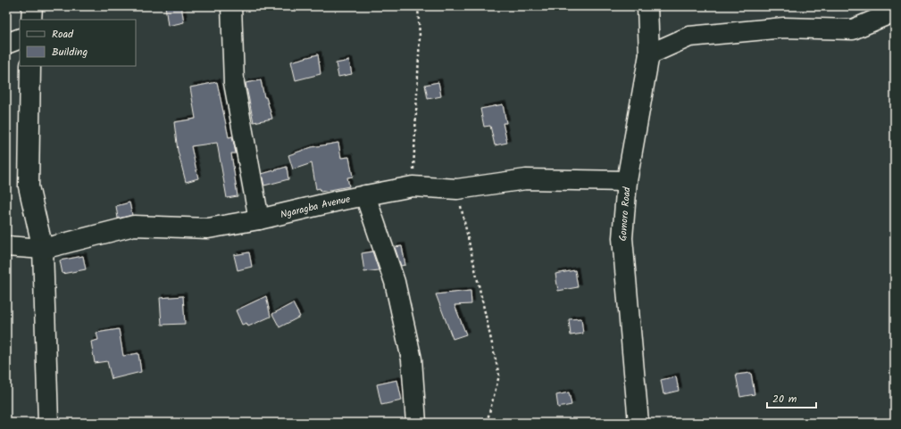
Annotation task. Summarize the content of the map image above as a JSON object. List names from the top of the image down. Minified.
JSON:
{"streets":{"street":["Ngaragba Avenue","Gomoro Road"]},"crossings":[["Ngaragba Avenue","Gomoro Road"]],"legend":["Road","Building"],"scale_bar":"20 m"}
